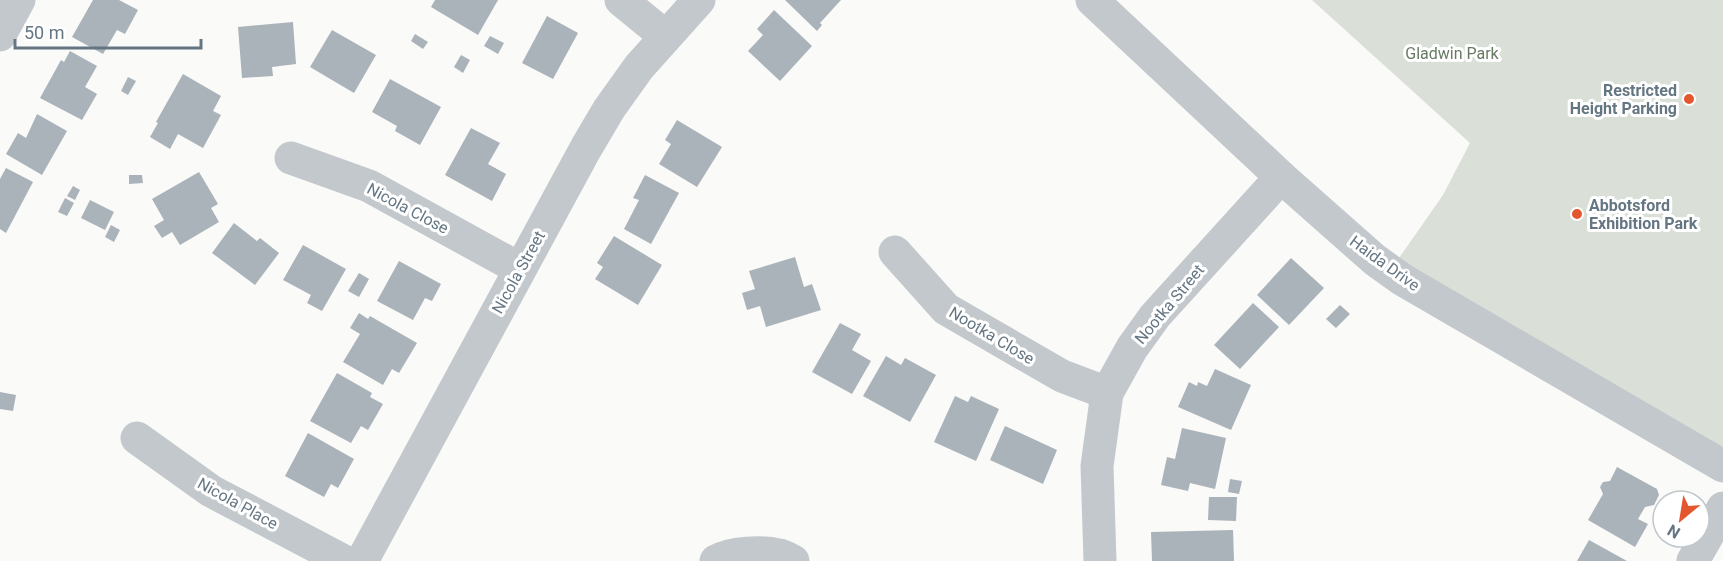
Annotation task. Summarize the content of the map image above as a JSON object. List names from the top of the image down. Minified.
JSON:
{"streets":{"street":["Nicola Close","Haida Drive","Nicola Street","Nootka Street","Nootka Close","Nicola Place"]},"crossings":[["Nicola Close","Nicola Street"],["Haida Drive","Nootka Street"],["Nootka Street","Nootka Close"]],"parks":["Gladwin Park"],"places":["Restricted Height Parking","Abbotsford Exhibition Park"],"scale_bar":"50 m","north":"bottom left"}
